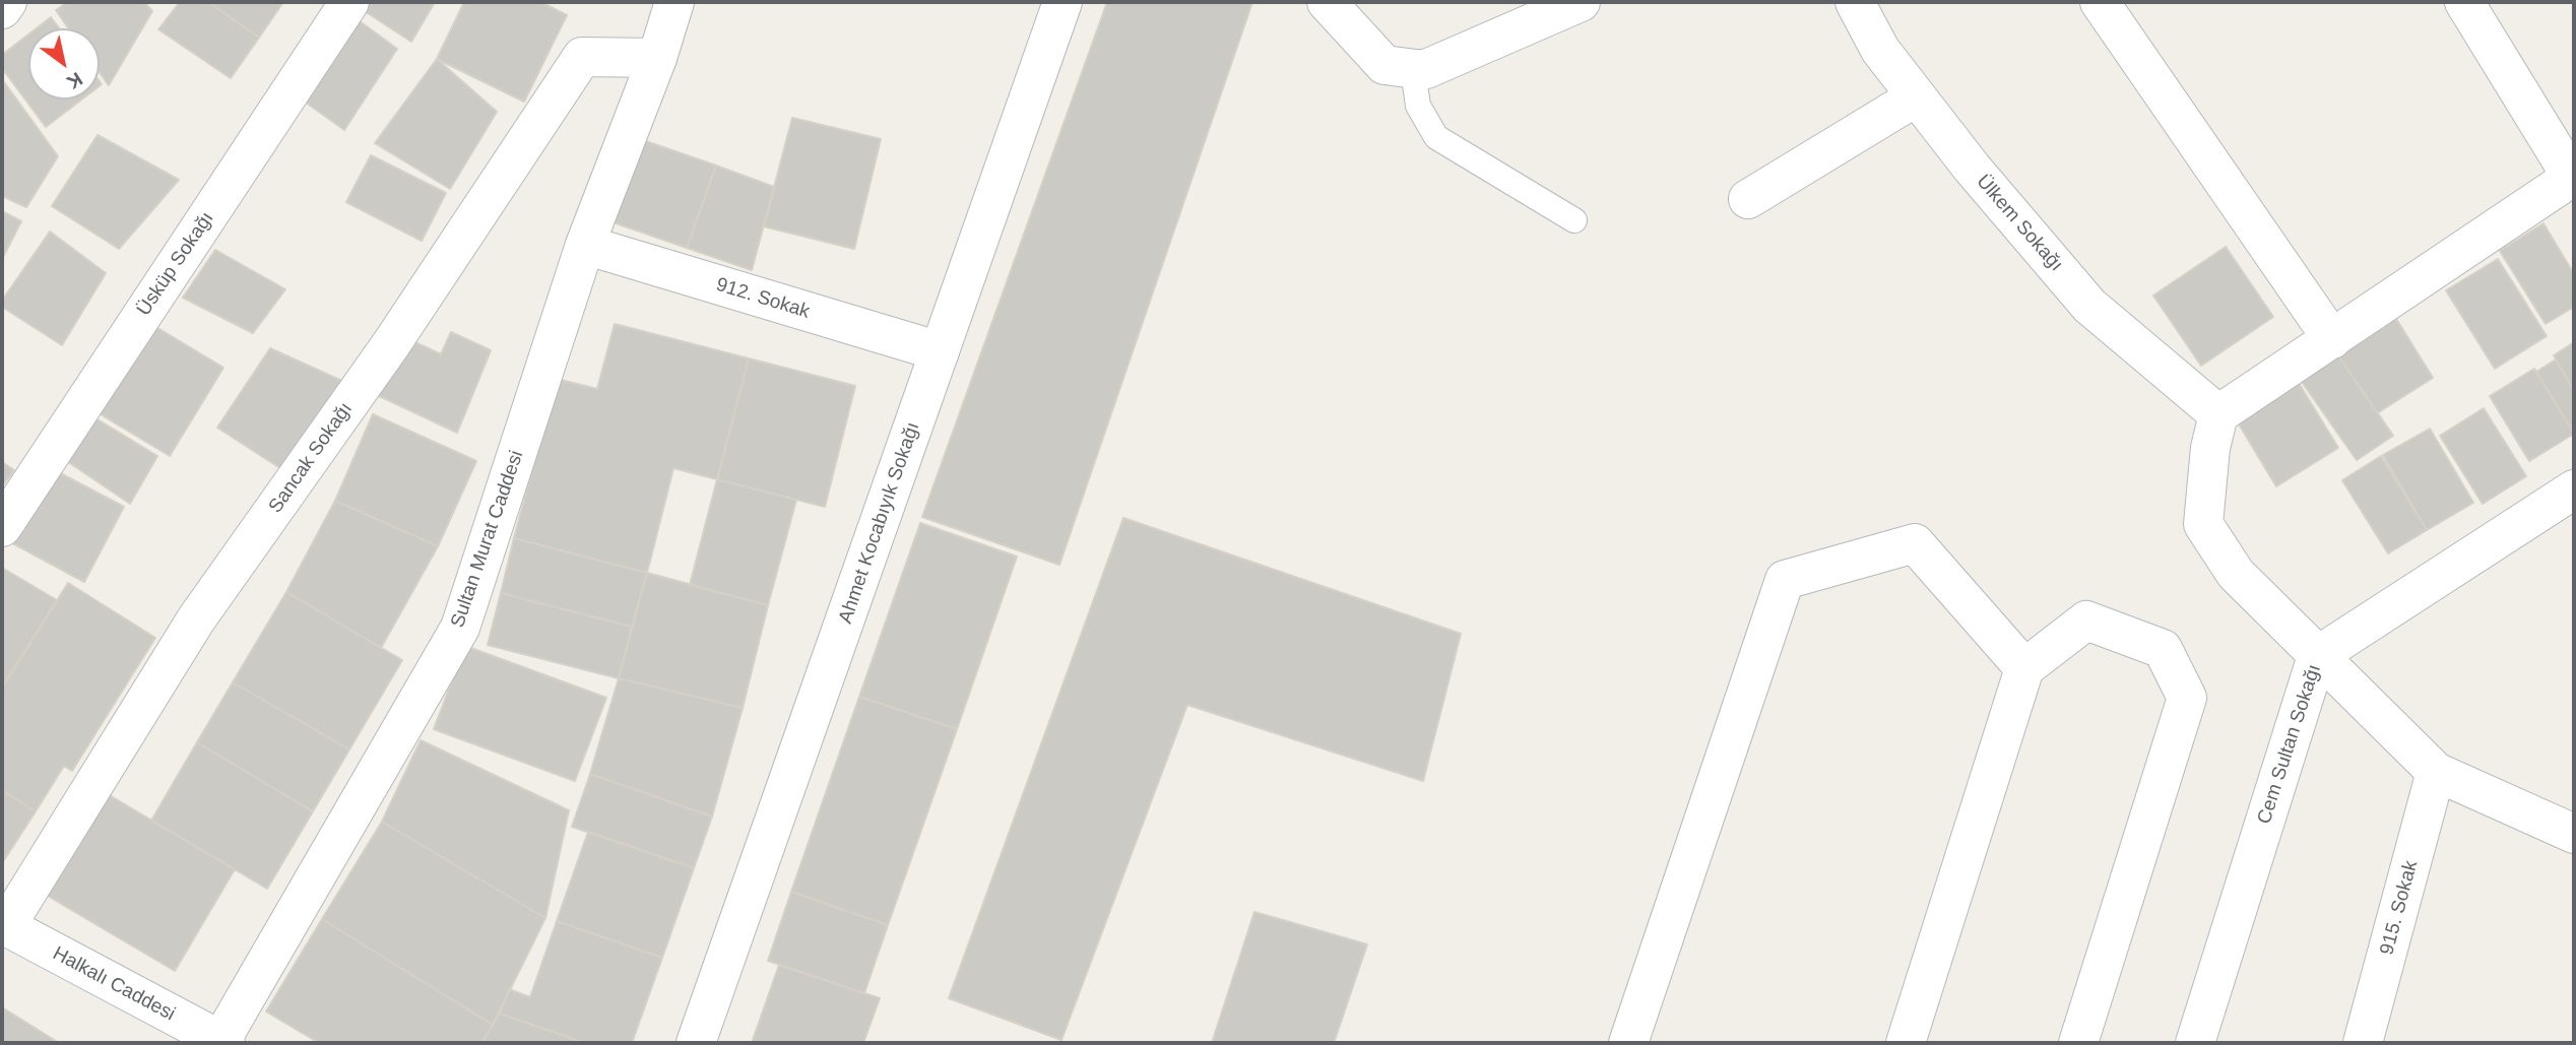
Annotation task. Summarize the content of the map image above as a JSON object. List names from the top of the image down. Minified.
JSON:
{"streets":{"street":["Ülkem Sokağı","Üsküp Sokağı","912. Sokak","Sancak Sokağı","Ahmet Kocabıyık Sokağı","Sultan Murat Caddesi","Cem Sultan Sokağı","915. Sokak","Halkalı Caddesi"]},"crossings":[["912. Sokak","Ahmet Kocabıyık Sokağı"],["912. Sokak","Sultan Murat Caddesi"],["Sancak Sokağı","Sultan Murat Caddesi"],["Sancak Sokağı","Halkalı Caddesi"],["Sultan Murat Caddesi","Halkalı Caddesi"]],"north":"bottom right"}
